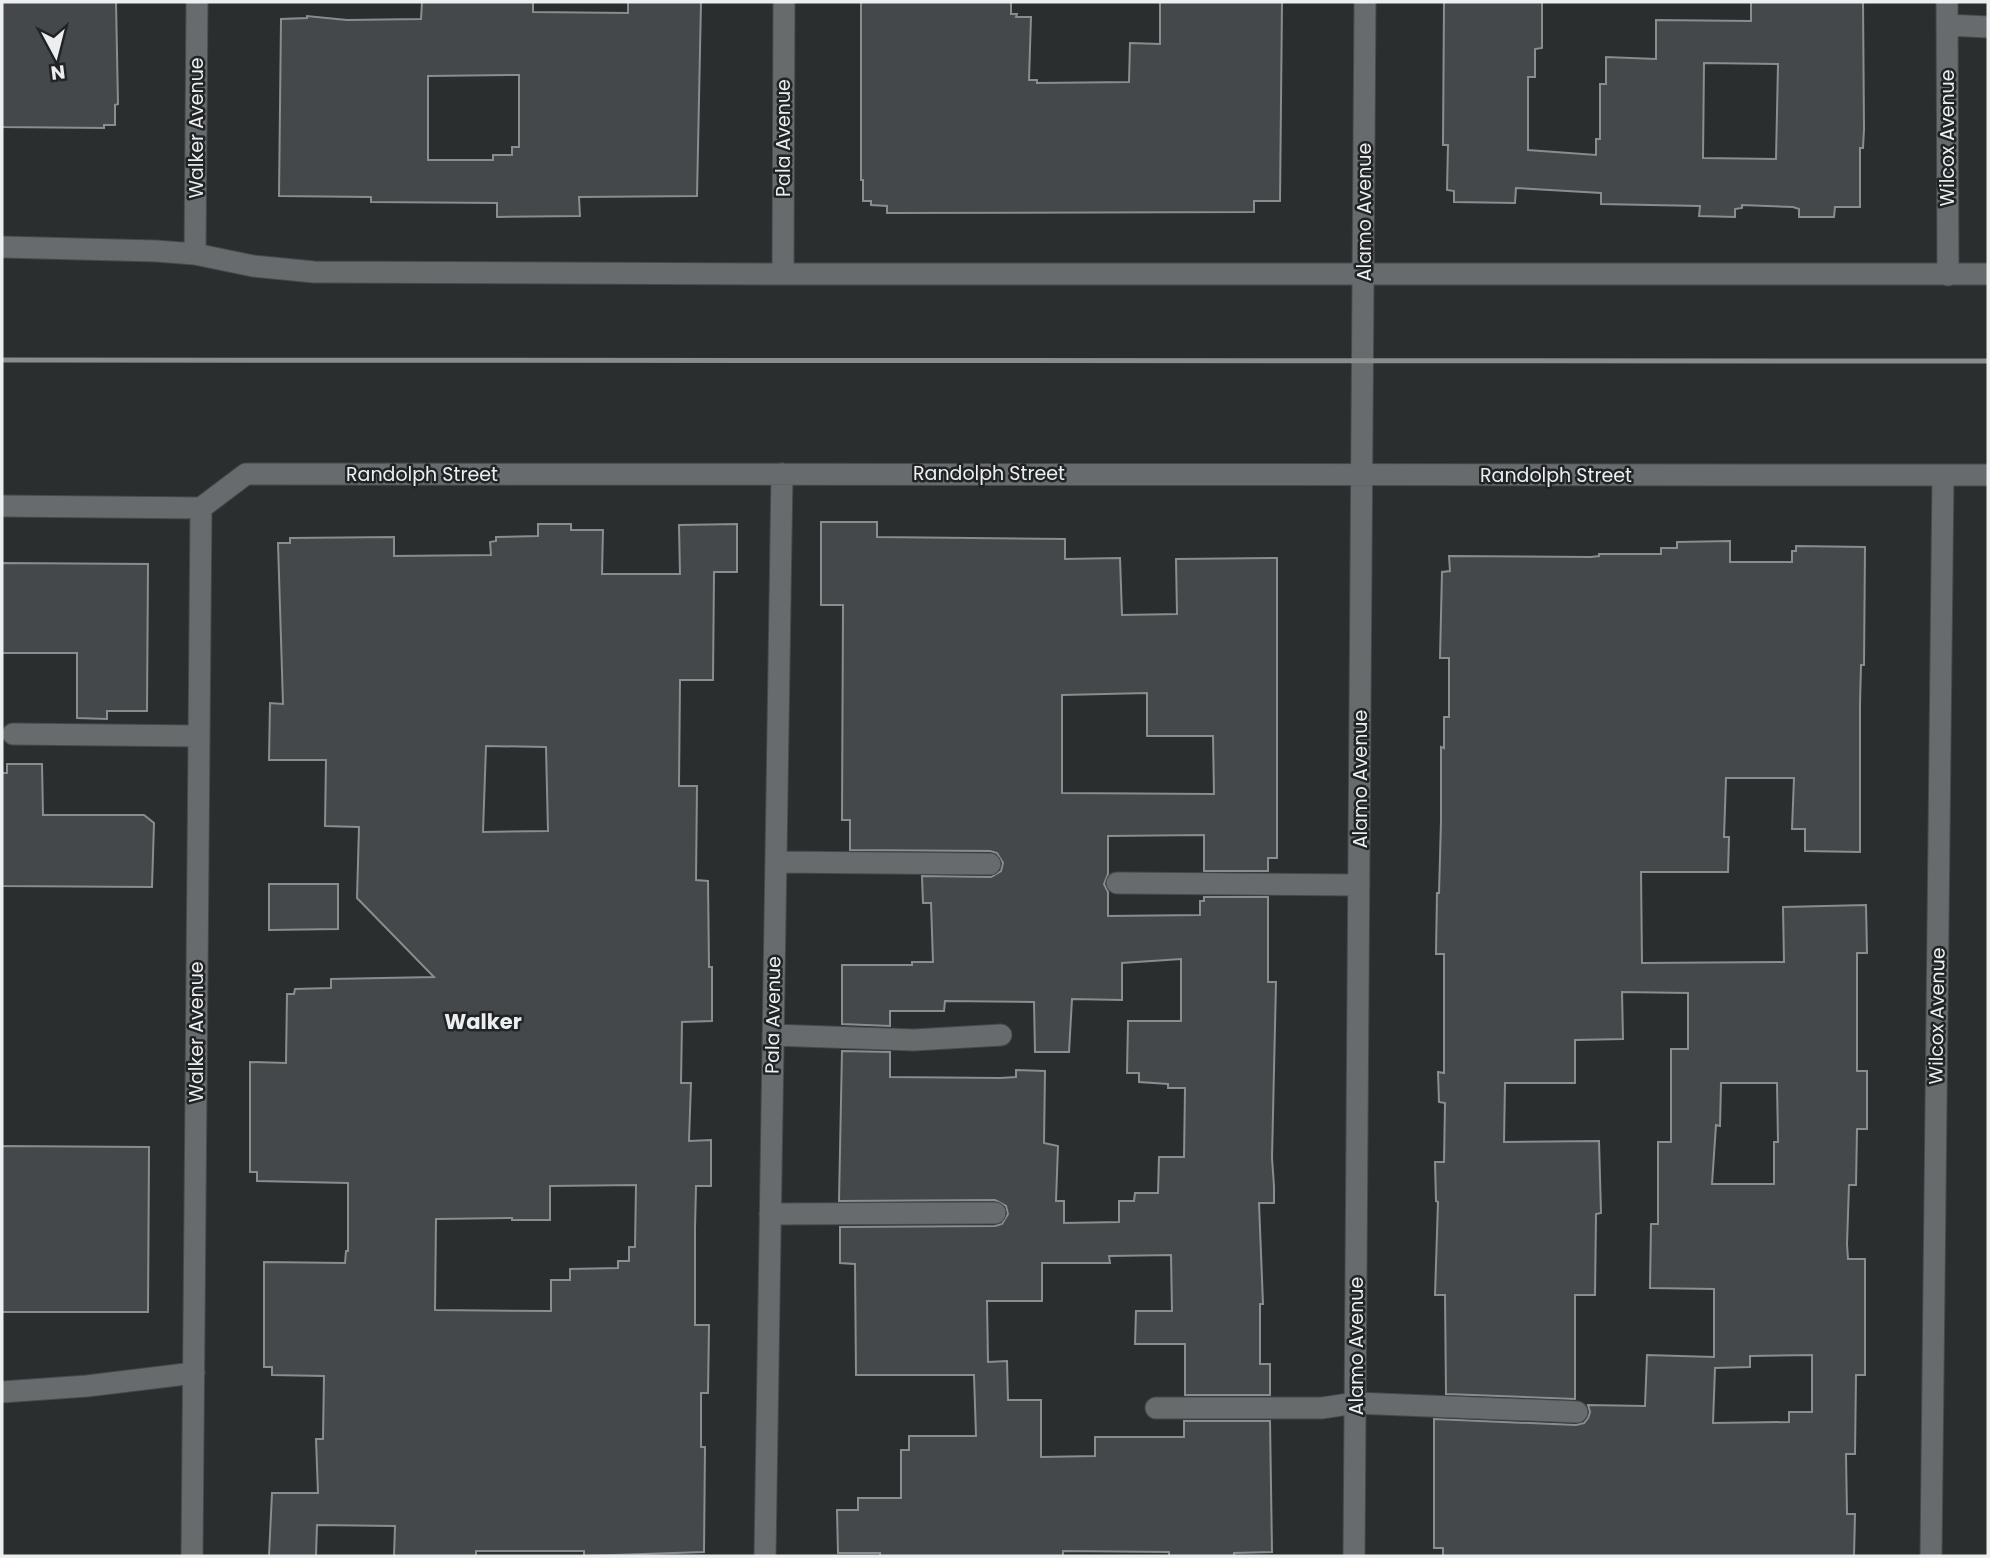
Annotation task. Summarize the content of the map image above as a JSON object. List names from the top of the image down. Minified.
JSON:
{"streets":{"street":["Walker Avenue","Pala Avenue","Wilcox Avenue","Alamo Avenue","Randolph Street"]},"crossings":[["Walker Avenue","Randolph Street"],["Pala Avenue","Randolph Street"],["Wilcox Avenue","Randolph Street"],["Alamo Avenue","Randolph Street"]],"districts":["Walker"],"north":"bottom"}
